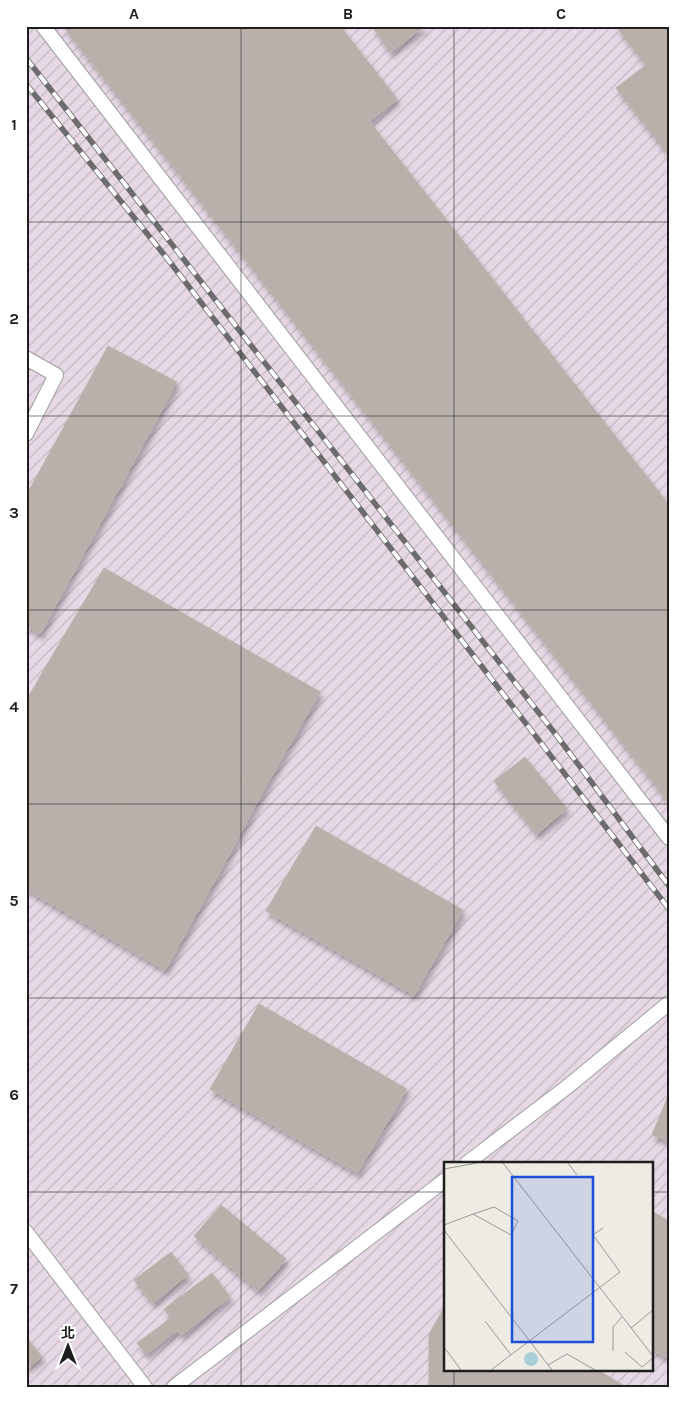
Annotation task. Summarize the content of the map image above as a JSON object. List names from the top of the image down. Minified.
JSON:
{"north":"top","grid":{"columns":["A","B","C"],"rows":["1","2","3","4","5","6","7"]}}
